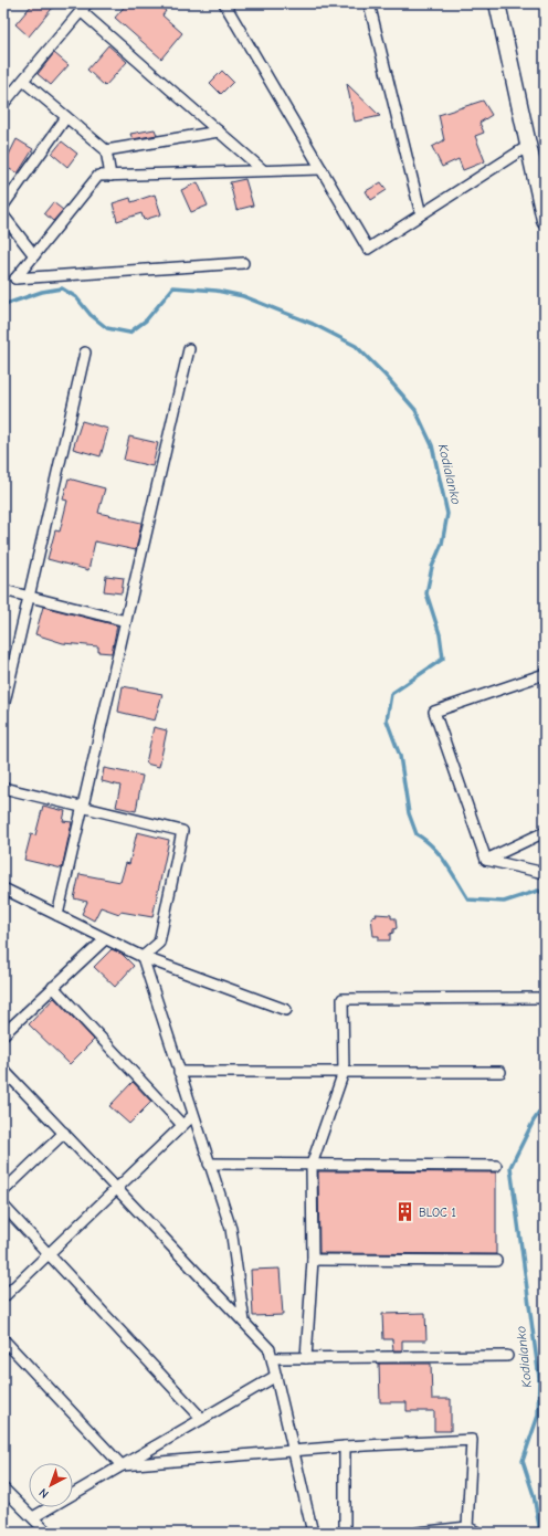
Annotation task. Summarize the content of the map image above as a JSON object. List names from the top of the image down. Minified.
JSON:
{"water":["Kodialanko"],"places":{"building":["BLOC 1"]},"north":"bottom left"}
